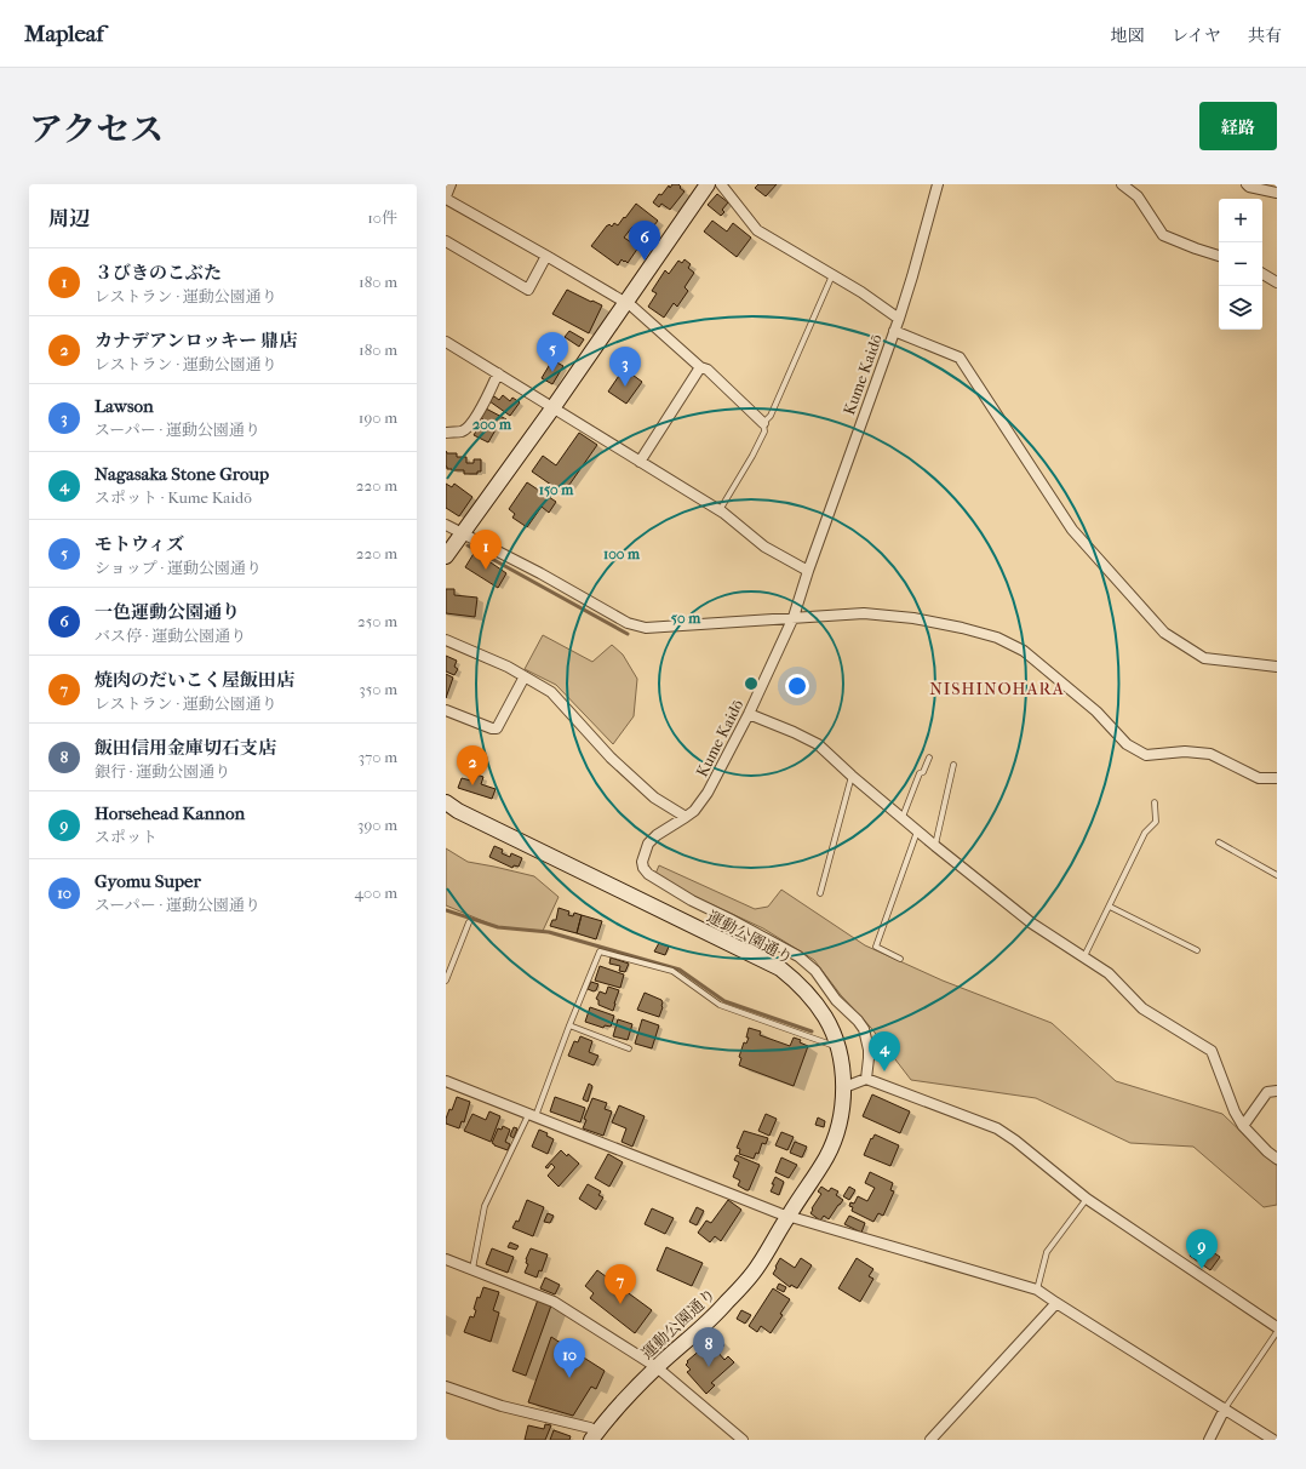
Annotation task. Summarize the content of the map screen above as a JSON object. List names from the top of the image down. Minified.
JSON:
{"streets":{"street":["Kume Kaidō","運動公園通り"]},"districts":["NISHINOHARA"],"page":{"header":"Mapleaf","nav":["地図","レイヤ","共有"],"title":"アクセス","buttons":"経路","heading":["周辺","10件"],"map_buttons":["+","−"],"pins":["6","5","3","1","2","4","9","7","8","10"],"list":[{"mark":"1","name":"３びきのこぶた","note":"レストラン · 運動公園通り","value":"180 m"},{"mark":"2","name":"カナデアンロッキー 鼎店","note":"レストラン · 運動公園通り","value":"180 m"},{"mark":"3","name":"Lawson","note":"スーパー · 運動公園通り","value":"190 m"},{"mark":"4","name":"Nagasaka Stone Group","note":"スポット · Kume Kaidō","value":"220 m"},{"mark":"5","name":"モトウィズ","note":"ショップ · 運動公園通り","value":"220 m"},{"mark":"6","name":"一色運動公園通り","note":"バス停 · 運動公園通り","value":"250 m"},{"mark":"7","name":"焼肉のだいこく屋飯田店","note":"レストラン · 運動公園通り","value":"350 m"},{"mark":"8","name":"飯田信用金庫切石支店","note":"銀行 · 運動公園通り","value":"370 m"},{"mark":"9","name":"Horsehead Kannon","note":"スポット","value":"390 m"},{"mark":"10","name":"Gyomu Super","note":"スーパー · 運動公園通り","value":"400 m"}]},"rings":["200 m","150 m","100 m","50 m"]}
